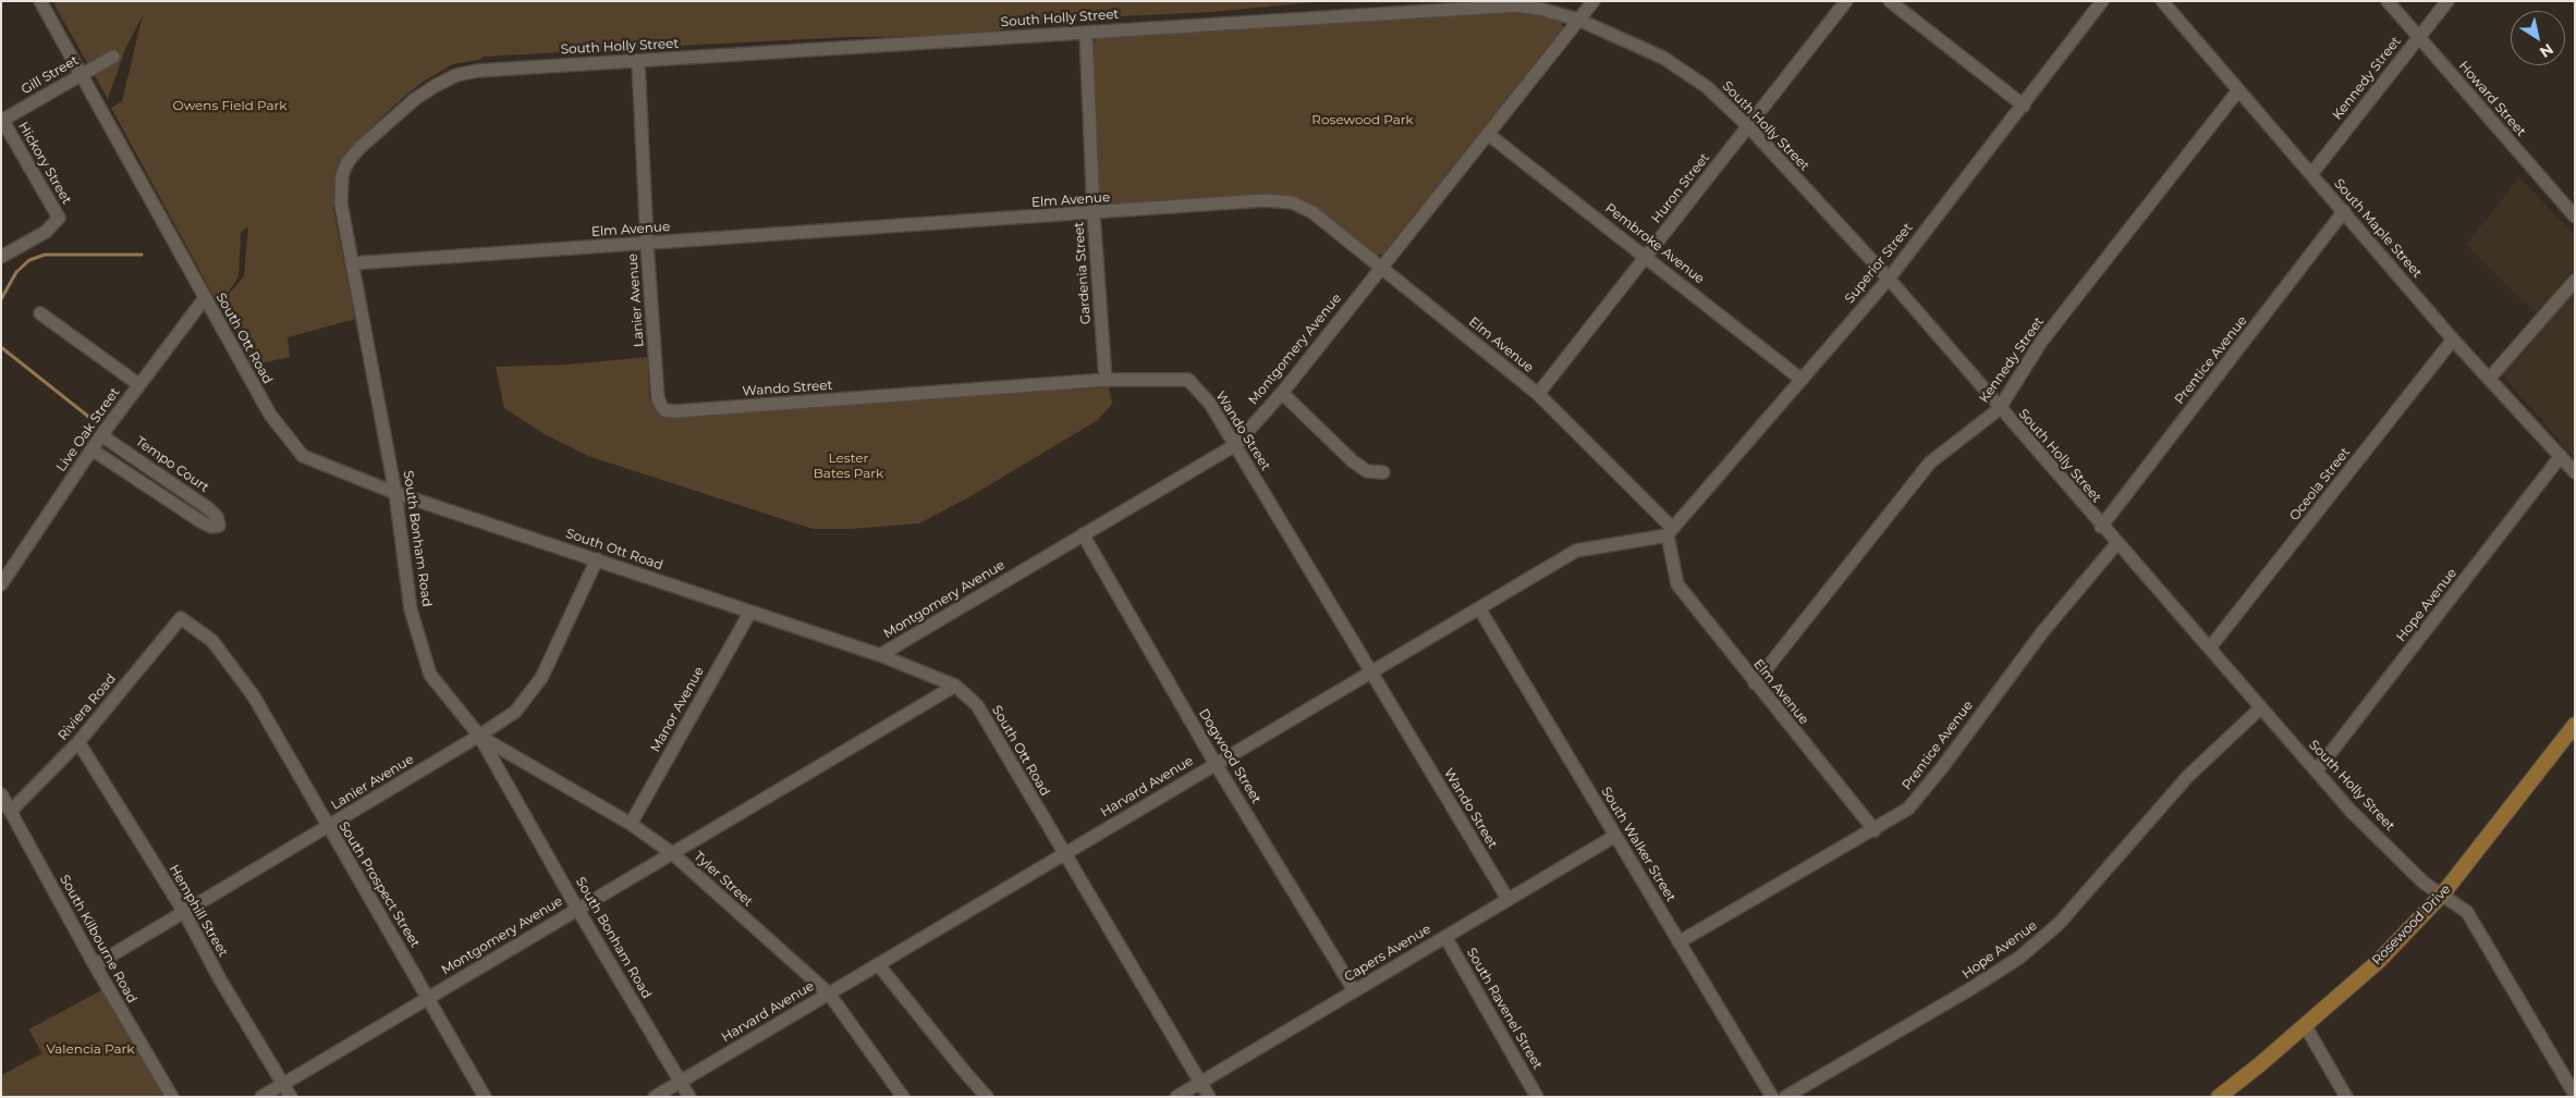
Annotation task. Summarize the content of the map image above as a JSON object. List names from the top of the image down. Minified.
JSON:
{"streets":{"main road":["Rosewood Drive"],"street":["South Holly Street","Gill Street","Kennedy Street","Howard Street","Hickory Street","Huron Street","Elm Avenue","South Maple Street","Pembroke Avenue","Superior Street","Gardenia Street","Lanier Avenue","South Ott Road","Montgomery Avenue","Prentice Avenue","Wando Street","Live Oak Street","Tempo Court","Oceola Street","South Bonham Road","Hope Avenue","Riviera Road","Manor Avenue","Dogwood Street","Harvard Avenue","South Walker Street","Tyler Street","South Prospect Street","Hemphill Street","South Kilbourne Road","Capers Avenue","South Ravenel Street"]},"crossings":[["South Holly Street","Kennedy Street"],["South Holly Street","Huron Street"],["South Holly Street","Superior Street"],["South Holly Street","Gardenia Street"],["South Holly Street","Lanier Avenue"],["South Holly Street","Montgomery Avenue"],["South Holly Street","Prentice Avenue"],["South Holly Street","Oceola Street"],["South Holly Street","South Bonham Road"],["South Holly Street","Hope Avenue"],["South Holly Street","Rosewood Drive"],["Gill Street","Hickory Street"],["Gill Street","South Ott Road"],["Kennedy Street","Howard Street"],["Kennedy Street","Elm Avenue"],["Kennedy Street","South Maple Street"],["Huron Street","Elm Avenue"],["Huron Street","Pembroke Avenue"],["Elm Avenue","Superior Street"],["Elm Avenue","Gardenia Street"],["Elm Avenue","Lanier Avenue"],["Elm Avenue","Montgomery Avenue"],["Elm Avenue","Prentice Avenue"],["Elm Avenue","South Bonham Road"],["Elm Avenue","Harvard Avenue"],["South Maple Street","Prentice Avenue"],["South Maple Street","Oceola Street"],["South Maple Street","Hope Avenue"],["Pembroke Avenue","Superior Street"],["Pembroke Avenue","Montgomery Avenue"],["Superior Street","Harvard Avenue"],["Gardenia Street","Wando Street"],["Lanier Avenue","South Ott Road"],["Lanier Avenue","Wando Street"],["Lanier Avenue","South Bonham Road"],["Lanier Avenue","Tyler Street"],["Lanier Avenue","South Prospect Street"],["Lanier Avenue","Hemphill Street"],["Lanier Avenue","South Kilbourne Road"],["South Ott Road","Montgomery Avenue"],["South Ott Road","Live Oak Street"],["South Ott Road","South Bonham Road"],["South Ott Road","Manor Avenue"],["South Ott Road","Harvard Avenue"],["South Ott Road","Capers Avenue"],["Montgomery Avenue","Wando Street"],["Montgomery Avenue","South Bonham Road"],["Montgomery Avenue","Dogwood Street"],["Montgomery Avenue","Tyler Street"],["Montgomery Avenue","South Prospect Street"],["Montgomery Avenue","Hemphill Street"],["Prentice Avenue","South Walker Street"],["Wando Street","Harvard Avenue"],["Wando Street","Capers Avenue"],["Live Oak Street","Tempo Court"],["South Bonham Road","Harvard Avenue"],["South Bonham Road","Tyler Street"],["Riviera Road","South Prospect Street"],["Riviera Road","Hemphill Street"],["Riviera Road","South Kilbourne Road"],["Manor Avenue","Tyler Street"],["Dogwood Street","Harvard Avenue"],["Dogwood Street","Capers Avenue"],["Harvard Avenue","South Walker Street"],["Harvard Avenue","Tyler Street"],["South Walker Street","Capers Avenue"],["Capers Avenue","South Ravenel Street"]],"parks":["Owens Field Park","Rosewood Park","Lester Bates Park","Valencia Park"],"north":"bottom right"}
